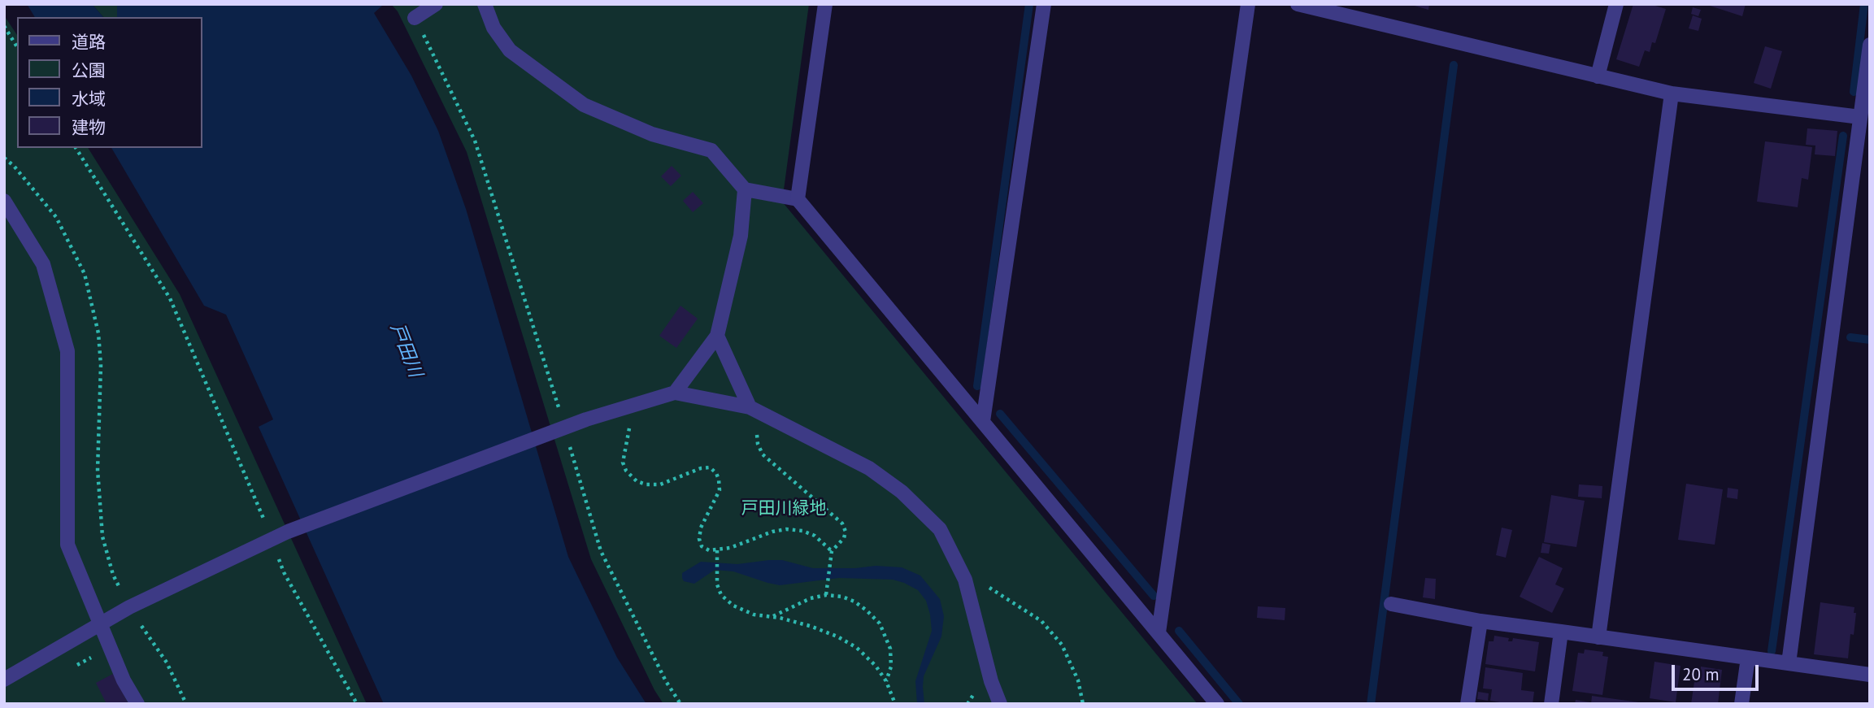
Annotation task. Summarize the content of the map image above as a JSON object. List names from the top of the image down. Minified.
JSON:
{"water":["戸田川"],"parks":["戸田川緑地"],"legend":["道路","公園","水域","建物"],"scale_bar":"20 m"}
